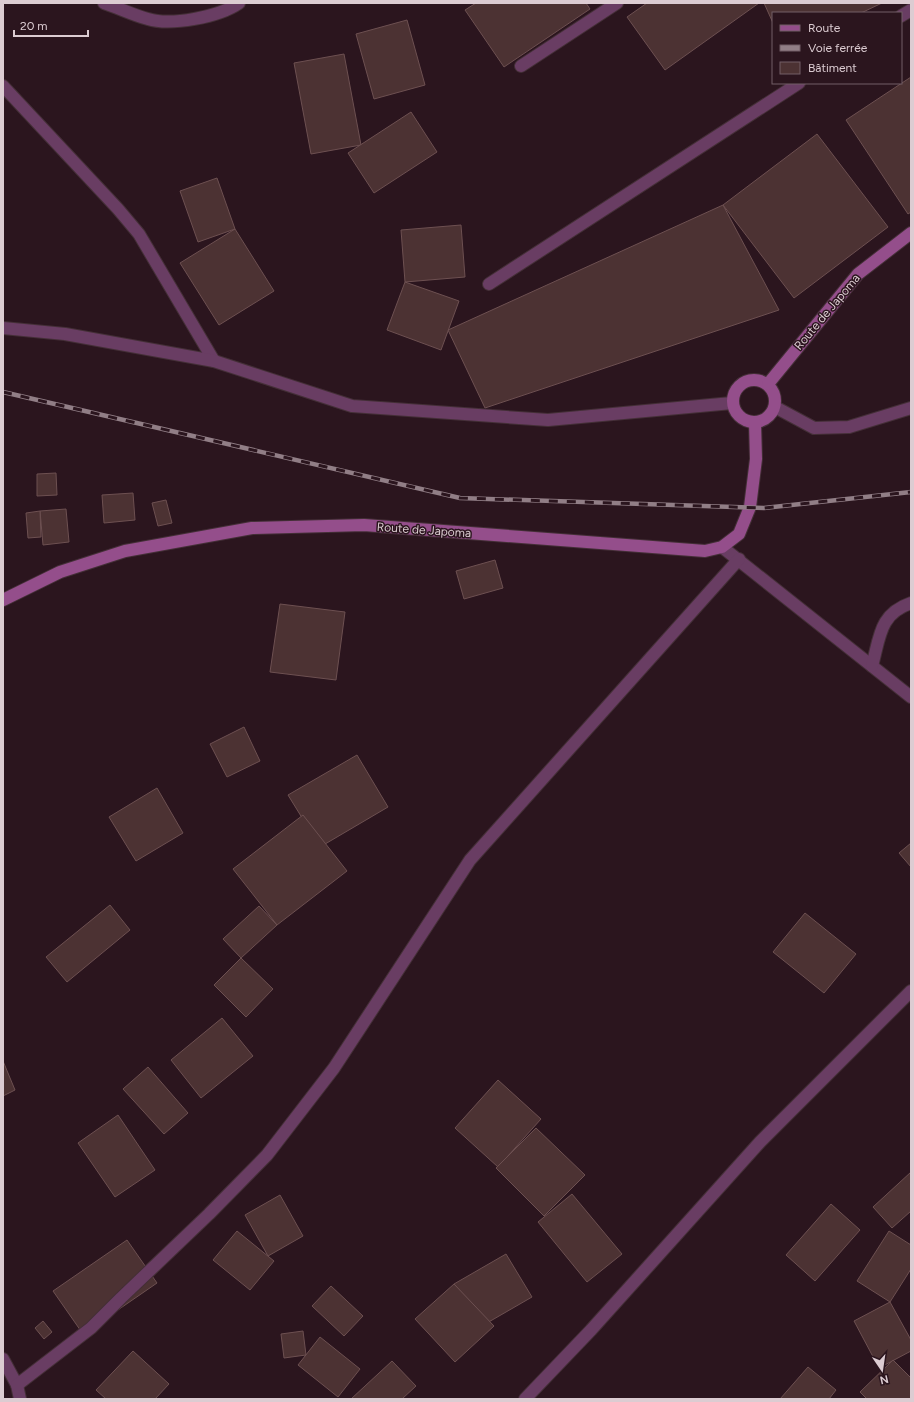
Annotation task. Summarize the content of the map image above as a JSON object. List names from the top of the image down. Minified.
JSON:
{"streets":{"street":["Route de Japoma"]},"legend":["Route","Voie ferrée","Bâtiment"],"scale_bar":"20 m","north":"bottom"}
